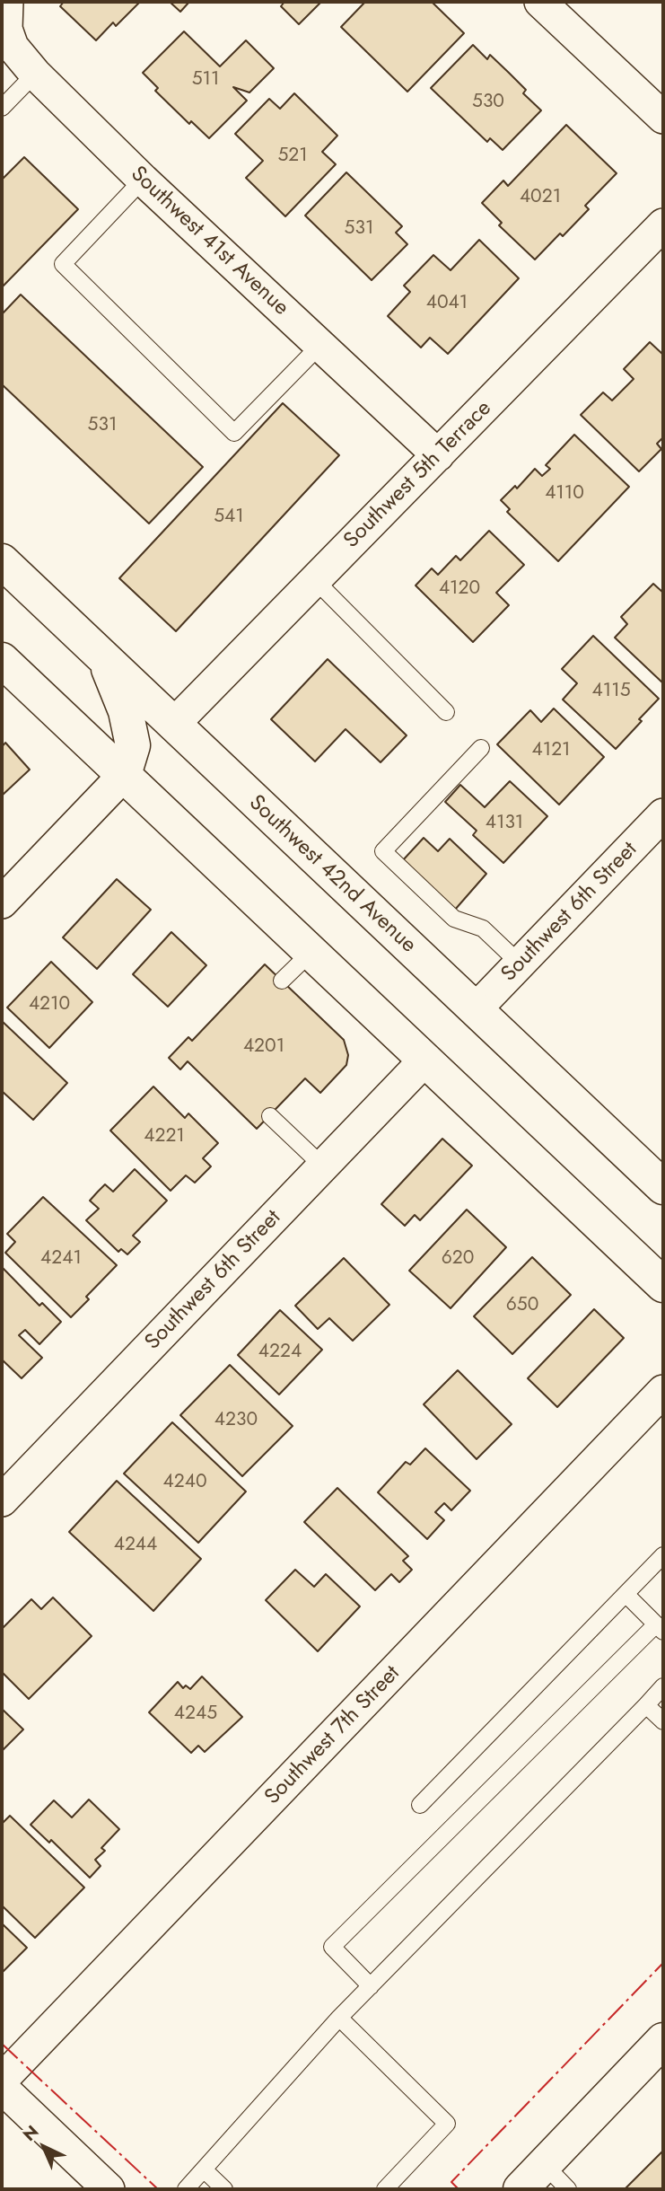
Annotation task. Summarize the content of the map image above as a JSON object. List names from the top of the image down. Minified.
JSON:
{"streets":{"main road":["Southwest 42nd Avenue"],"street":["Southwest 41st Avenue","Southwest 5th Terrace","Southwest 6th Street","Southwest 7th Street"]},"crossings":[["Southwest 41st Avenue","Southwest 5th Terrace"],["Southwest 5th Terrace","Southwest 42nd Avenue"],["Southwest 42nd Avenue","Southwest 6th Street"]],"house_numbers":["511","530","521","4021","531","4041","531","4110","541","4120","4115","4121","4131","4210","4201","4221","4241","620","650","4224","4230","4240","4244","4245"],"north":"top left"}
